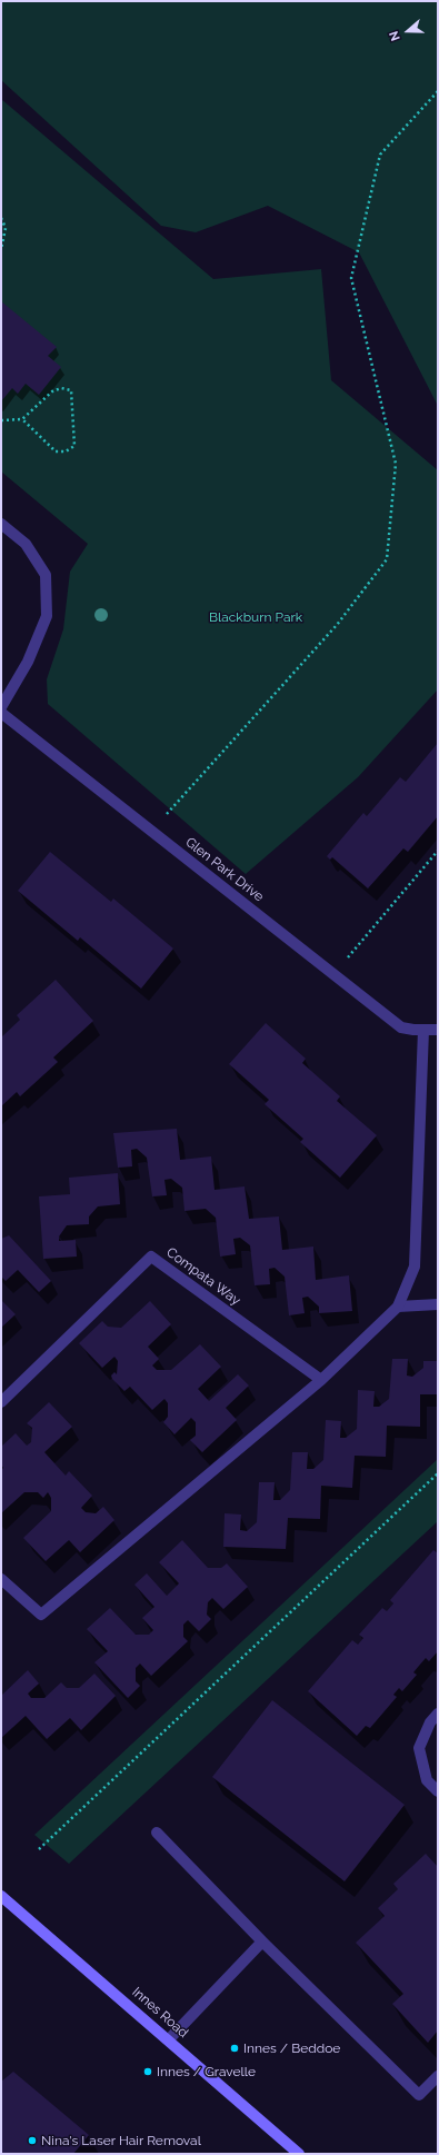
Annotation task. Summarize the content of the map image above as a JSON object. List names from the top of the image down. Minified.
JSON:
{"streets":{"street":["Glen Park Drive","Compata Way","Innes Road"]},"parks":["Blackburn Park"],"places":["Innes / Beddoe","Innes / Gravelle","Nina's Laser Hair Removal"],"north":"left"}
